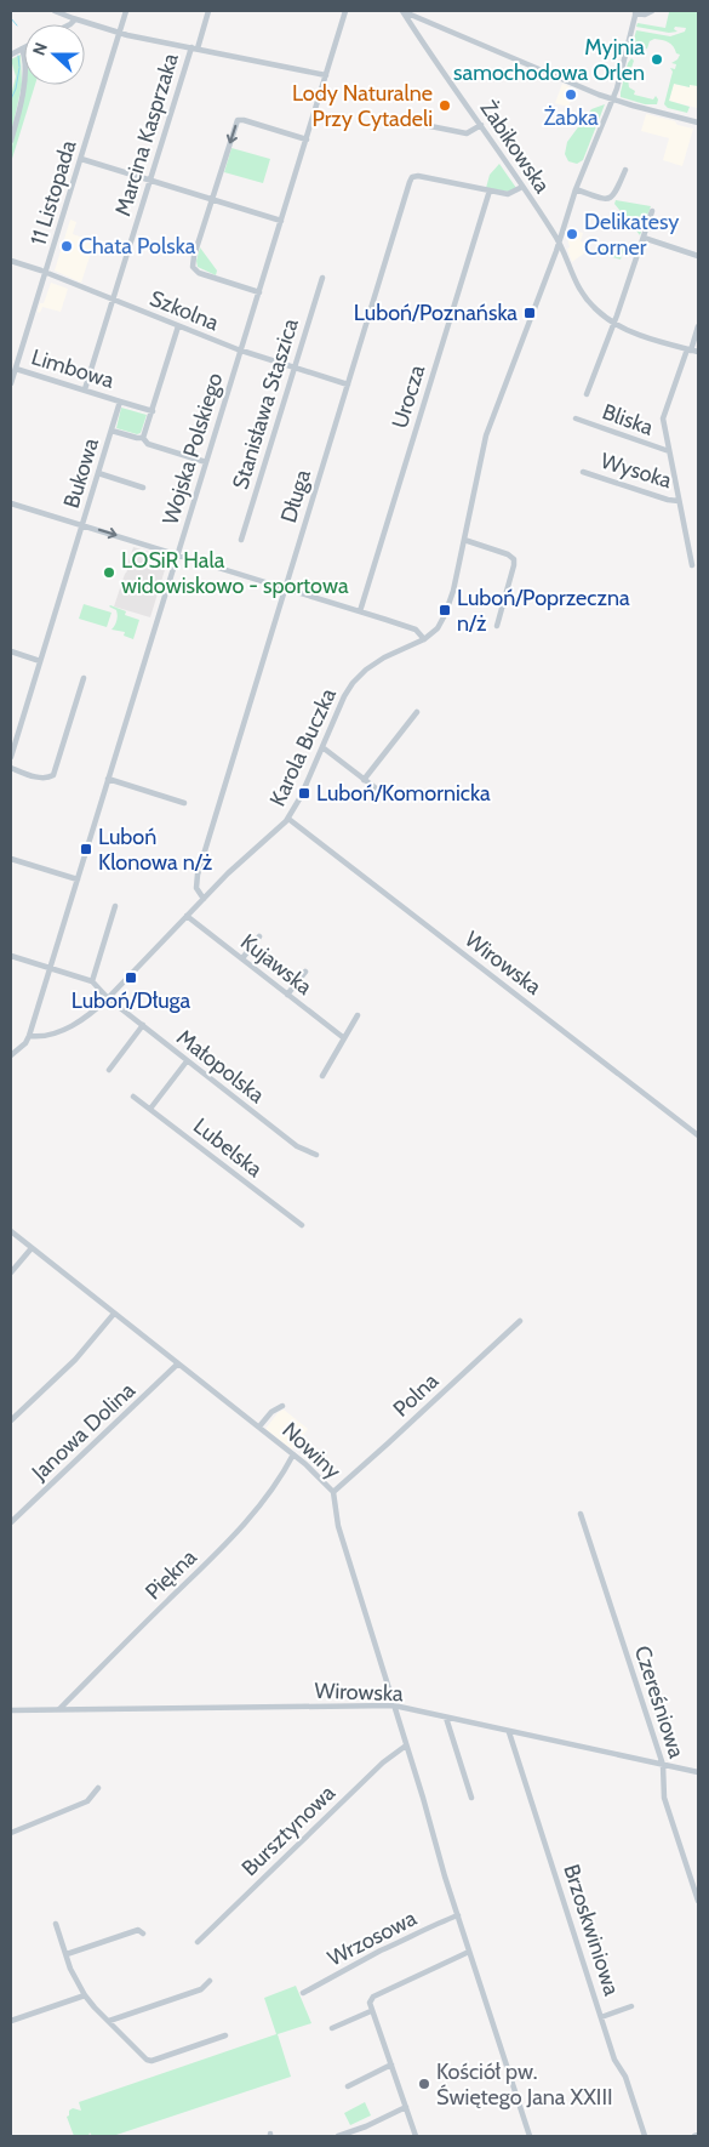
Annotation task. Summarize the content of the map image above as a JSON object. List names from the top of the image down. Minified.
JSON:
{"streets":{"street":["Marcina Kasprzaka","Żabikowska","11 Listopada","Szkolna","Limbowa","Urocza","Stanisława Staszica","Bliska","Wojska Polskiego","Wysoka","Bukowa","Długa","Karola Buczka","Wirowska","Kujawska","Małopolska","Lubelska","Polna","Janowa Dolina","Nowiny","Piękna","Czereśniowa","Bursztynowa","Brzoskwiniowa","Wrzosowa"]},"crossings":[["Marcina Kasprzaka","Szkolna"],["Marcina Kasprzaka","Limbowa"],["Żabikowska","Wysoka"],["Żabikowska","Długa"],["Żabikowska","Karola Buczka"],["11 Listopada","Szkolna"],["11 Listopada","Limbowa"],["Szkolna","Stanisława Staszica"],["Szkolna","Wojska Polskiego"],["Szkolna","Długa"],["Limbowa","Bukowa"],["Urocza","Długa"],["Bliska","Wysoka"],["Wojska Polskiego","Bukowa"],["Wojska Polskiego","Karola Buczka"],["Długa","Karola Buczka"],["Karola Buczka","Wirowska"],["Karola Buczka","Kujawska"],["Karola Buczka","Małopolska"],["Wirowska","Nowiny"],["Wirowska","Piękna"],["Wirowska","Czereśniowa"],["Wirowska","Brzoskwiniowa"],["Polna","Nowiny"],["Janowa Dolina","Nowiny"],["Nowiny","Piękna"],["Nowiny","Bursztynowa"],["Nowiny","Wrzosowa"]],"places":{"other":["Myjnia samochodowa Orlen","Żabka","Lody Naturalne Przy Cytadeli","Delikatesy Corner","Chata Polska","LOSiR Hala widowiskowo - sportowa","Kościół pw. Świętego Jana XXIII"],"transit":["Luboń/Poznańska","Luboń/Poprzeczna n/ż","Luboń/Komornicka","Luboń Klonowa n/ż","Luboń/Długa"]},"north":"left"}
